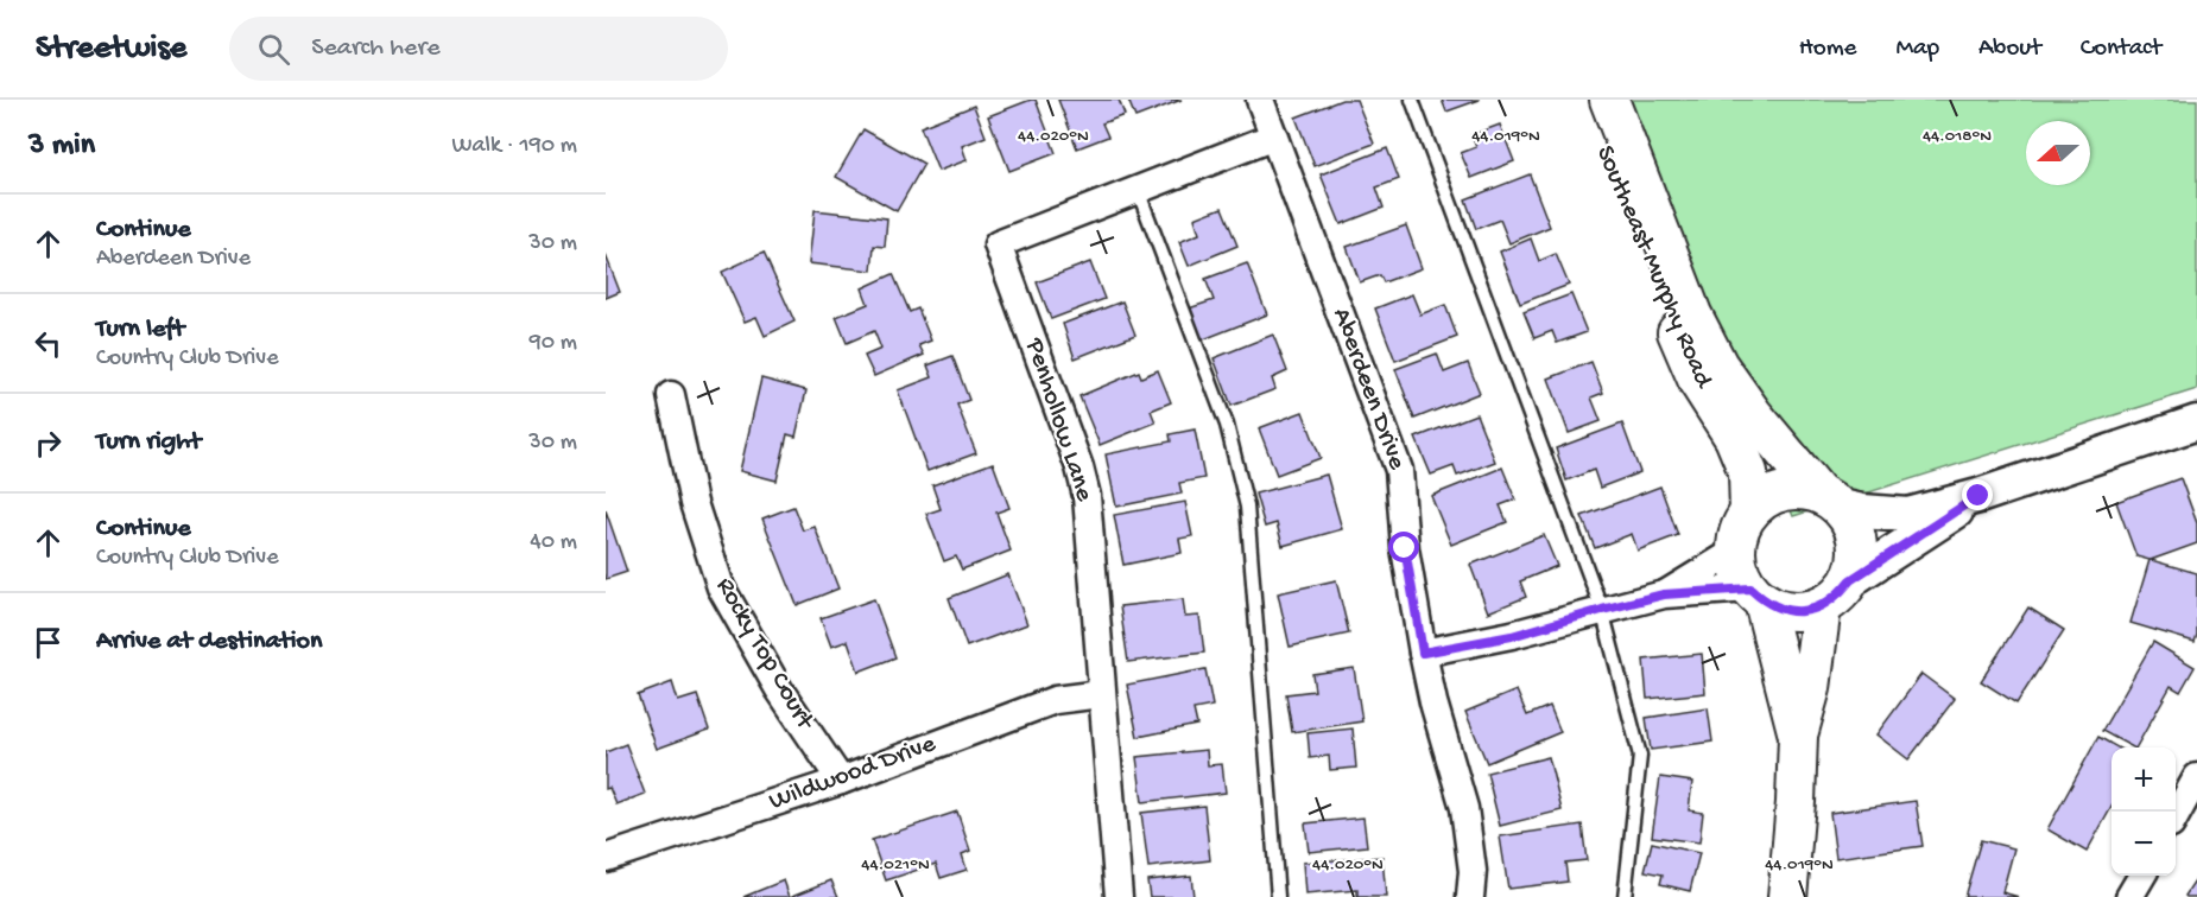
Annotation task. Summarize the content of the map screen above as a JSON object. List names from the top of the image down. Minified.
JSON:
{"streets":{"main road":["Southeast Murphy Road"],"street":["Aberdeen Drive","Penhollow Lane","Rocky Top Court","Wildwood Drive"]},"crossings":[["Aberdeen Drive","Penhollow Lane"],["Penhollow Lane","Wildwood Drive"],["Rocky Top Court","Wildwood Drive"]],"north":"left","page":{"header":"Streetwise","search":"Search here","nav":["Home","Map","About","Contact"],"heading":["3 min","Walk · 190 m"],"list":[["Continue","Aberdeen Drive","30 m"],["Turn left","Country Club Drive","90 m"],["Turn right","30 m"],["Continue","Country Club Drive","40 m"],"Arrive at destination"],"map_buttons":["+","−"]},"coordinates":["44.020°N","44.019°N","44.018°N","44.021°N"]}
